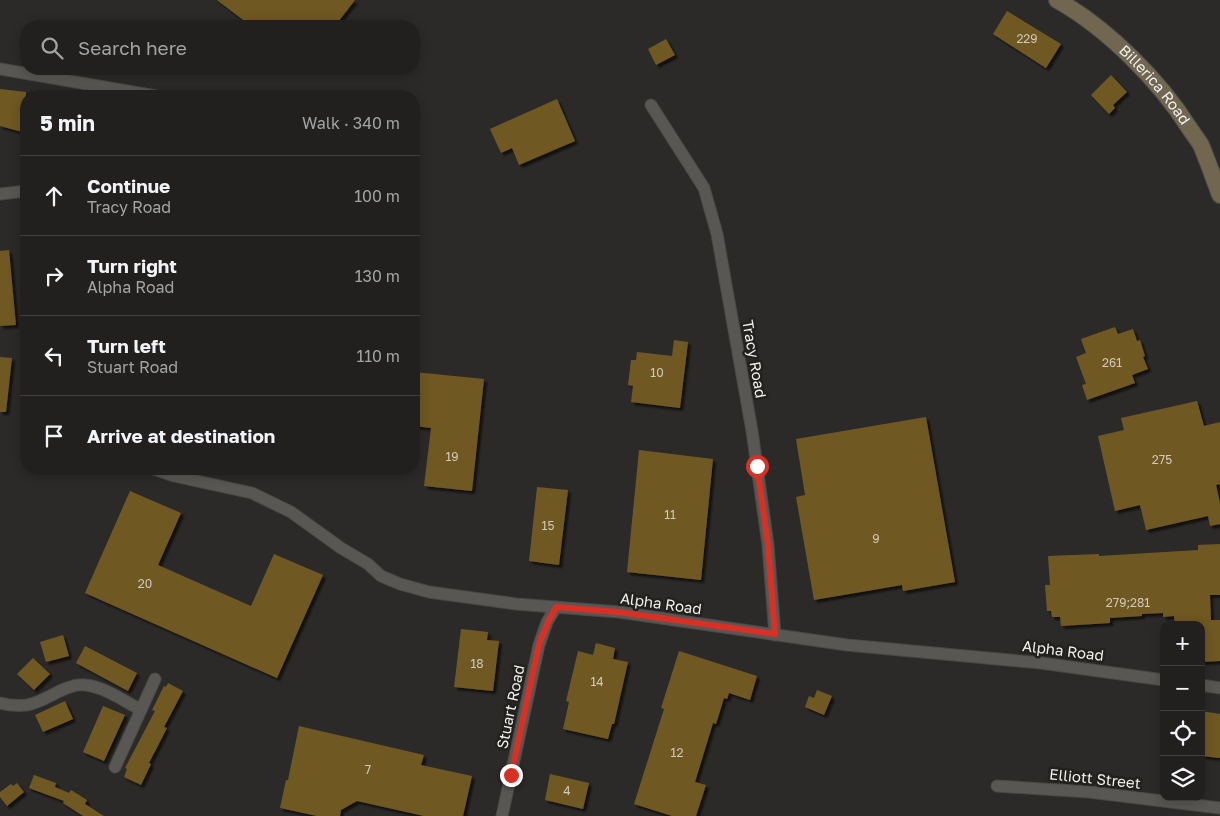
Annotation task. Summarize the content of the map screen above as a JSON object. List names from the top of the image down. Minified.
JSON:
{"streets":{"main road":["Billerica Road"],"street":["Tracy Road","Alpha Road","Stuart Road","Elliott Street"]},"crossings":[["Tracy Road","Alpha Road"],["Alpha Road","Stuart Road"]],"house_numbers":["229","261","10","19","275","11","15","9","20","279;281","18","14","12","7","4"],"page":{"search":"Search here","heading":["5 min","Walk · 340 m"],"list":[["Continue","Tracy Road","100 m"],["Turn right","Alpha Road","130 m"],["Turn left","Stuart Road","110 m"],"Arrive at destination"],"map_buttons":["+","−"]}}
